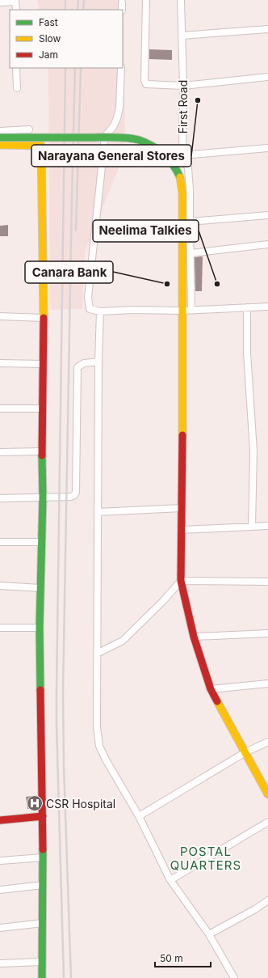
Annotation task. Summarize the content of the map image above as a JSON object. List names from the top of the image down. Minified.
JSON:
{"streets":{"street":["First Road"]},"districts":["POSTAL QUARTERS"],"places":{"other":["Narayana General Stores","Canara Bank","Neelima Talkies"],"hospital":["CSR Hospital"]},"legend":["Fast","Slow","Jam"],"scale_bar":"50 m"}
